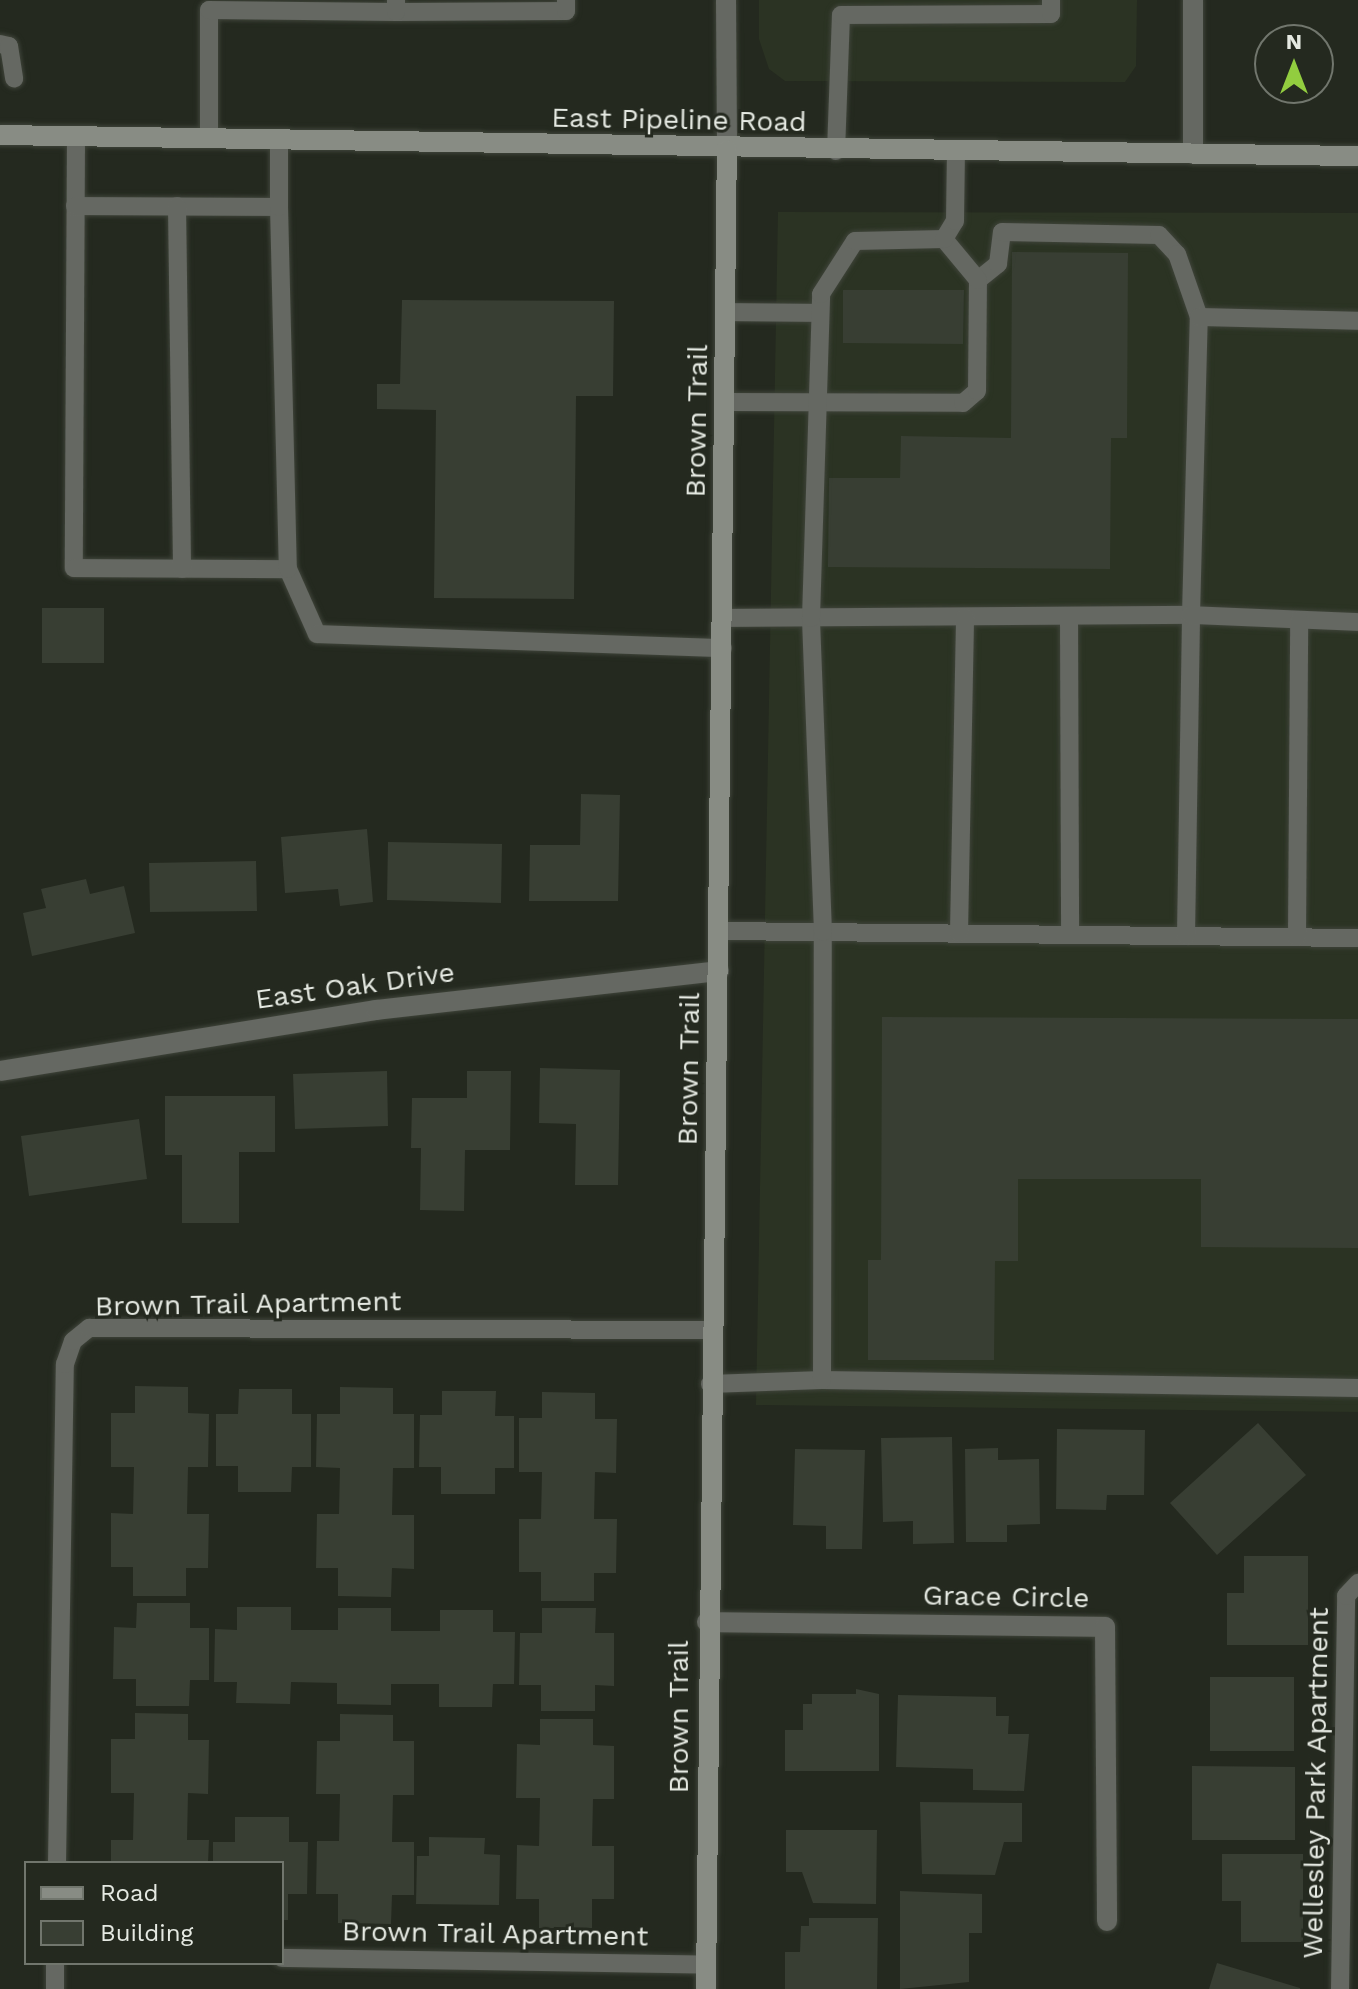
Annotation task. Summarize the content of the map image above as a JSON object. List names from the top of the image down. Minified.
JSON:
{"streets":{"main road":["East Pipeline Road","Brown Trail"],"street":["East Oak Drive","Grace Circle"],"lane":["Brown Trail Apartment","Wellesley Park Apartment"]},"crossings":[["East Pipeline Road","Brown Trail"],["Brown Trail","East Oak Drive"],["Brown Trail","Brown Trail Apartment"],["Brown Trail","Grace Circle"]],"legend":["Road","Building"],"north":"top"}
